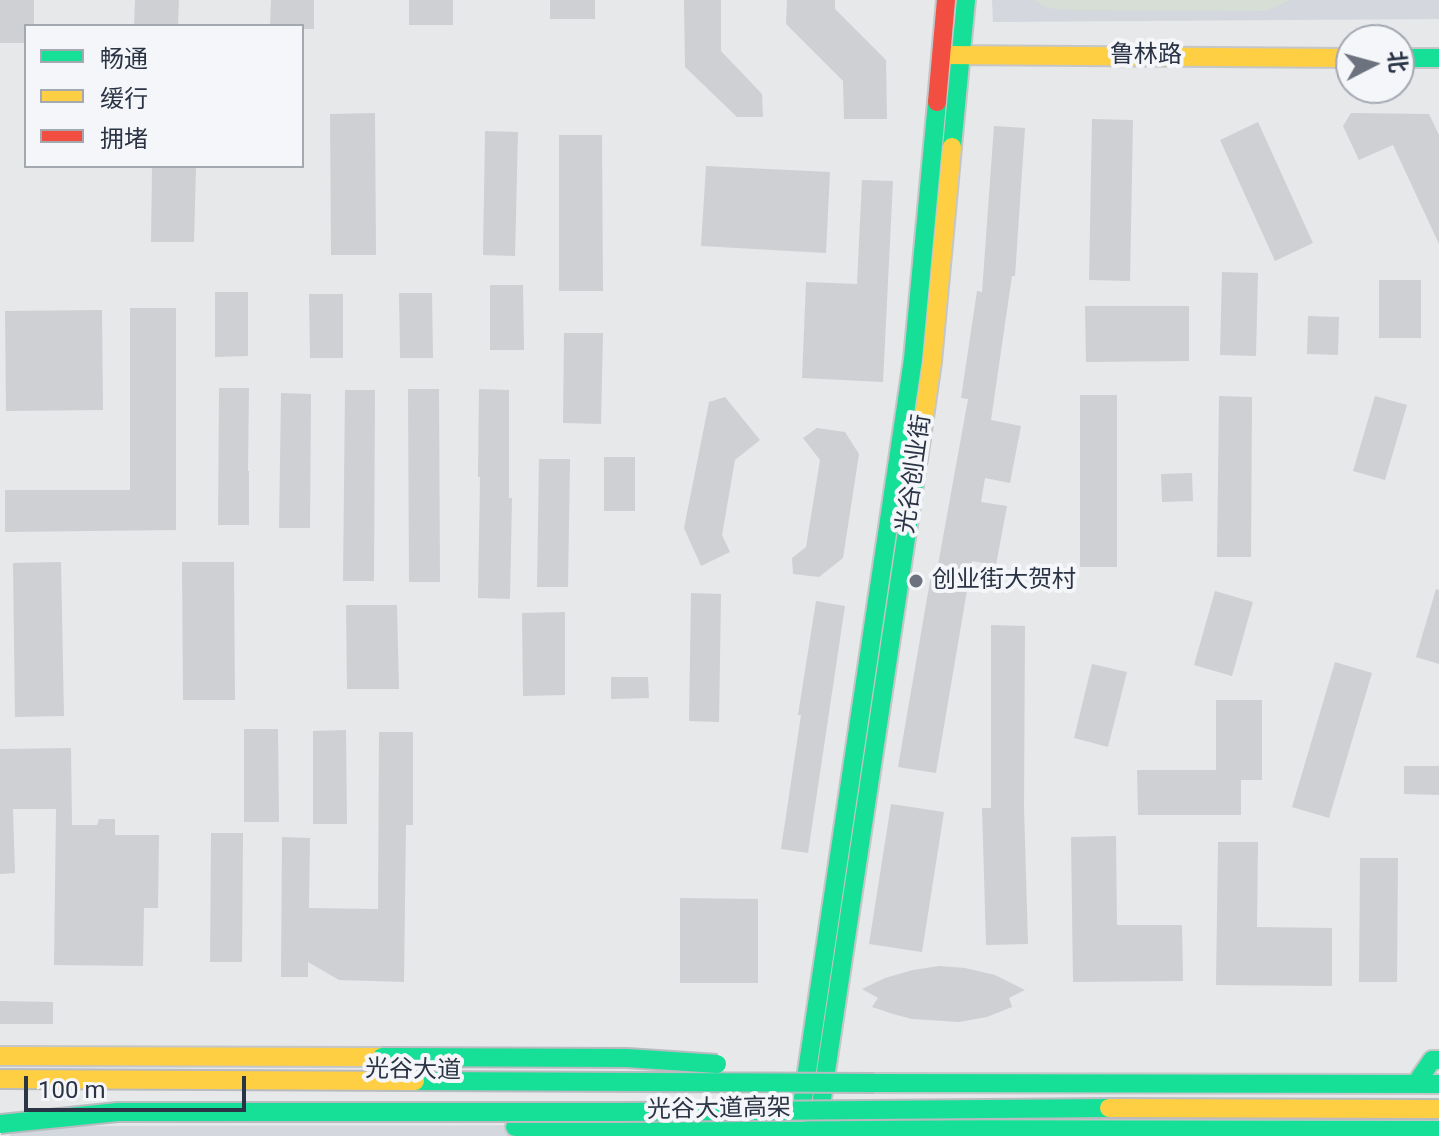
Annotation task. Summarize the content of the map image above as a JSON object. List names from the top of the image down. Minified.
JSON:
{"streets":{"main road":["鲁林路","光谷创业街","光谷大道","光谷大道高架"]},"crossings":[["鲁林路","光谷创业街"],["光谷创业街","光谷大道"]],"places":["创业街大贺村"],"legend":["畅通","缓行","拥堵"],"scale_bar":"100 m","north":"right"}
